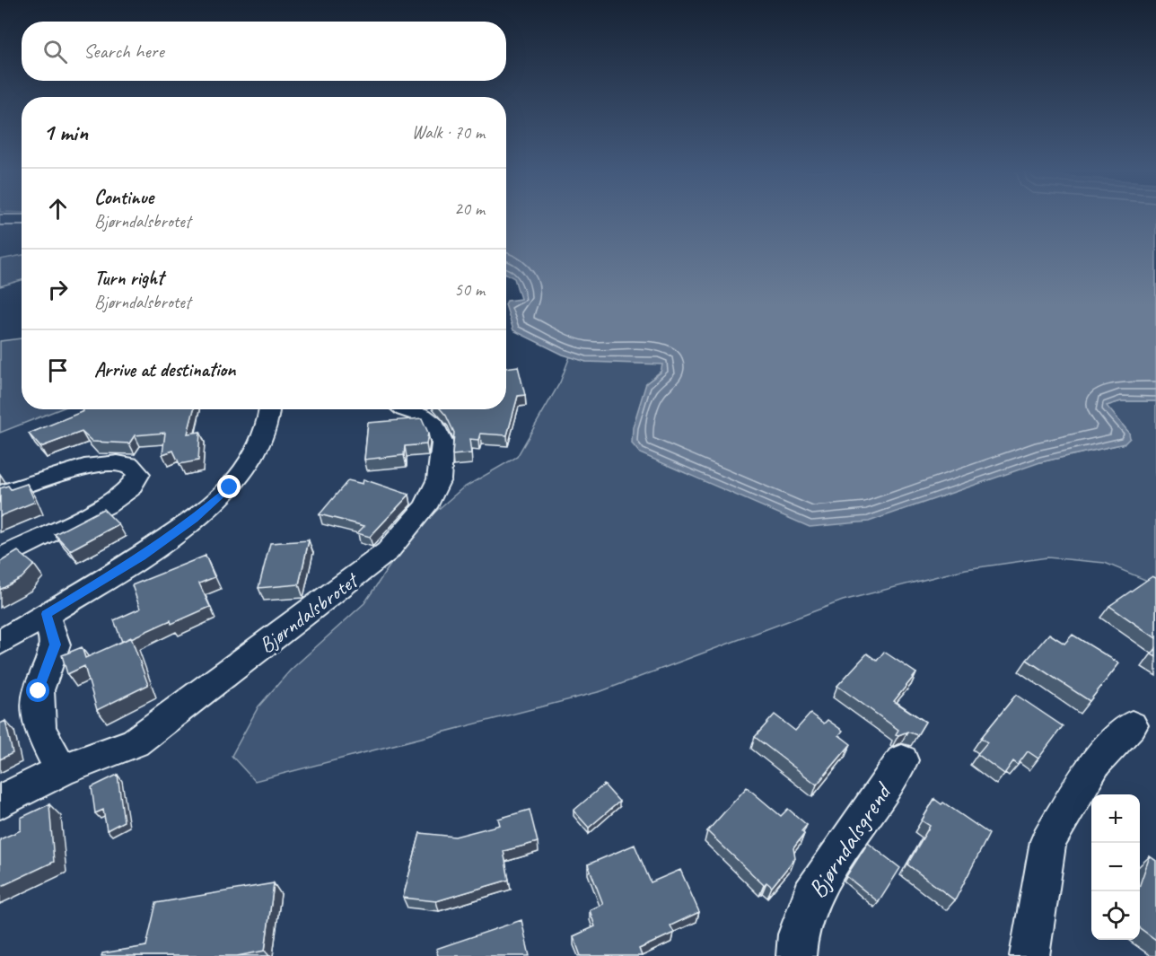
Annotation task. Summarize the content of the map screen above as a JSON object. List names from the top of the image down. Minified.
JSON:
{"streets":{"street":["Bjørndalsbrotet","Bjørndalsgrend"]},"page":{"search":"Search here","heading":["1 min","Walk · 70 m"],"list":[["Continue","Bjørndalsbrotet","20 m"],["Turn right","Bjørndalsbrotet","50 m"],"Arrive at destination"],"map_buttons":["+","−"]}}
